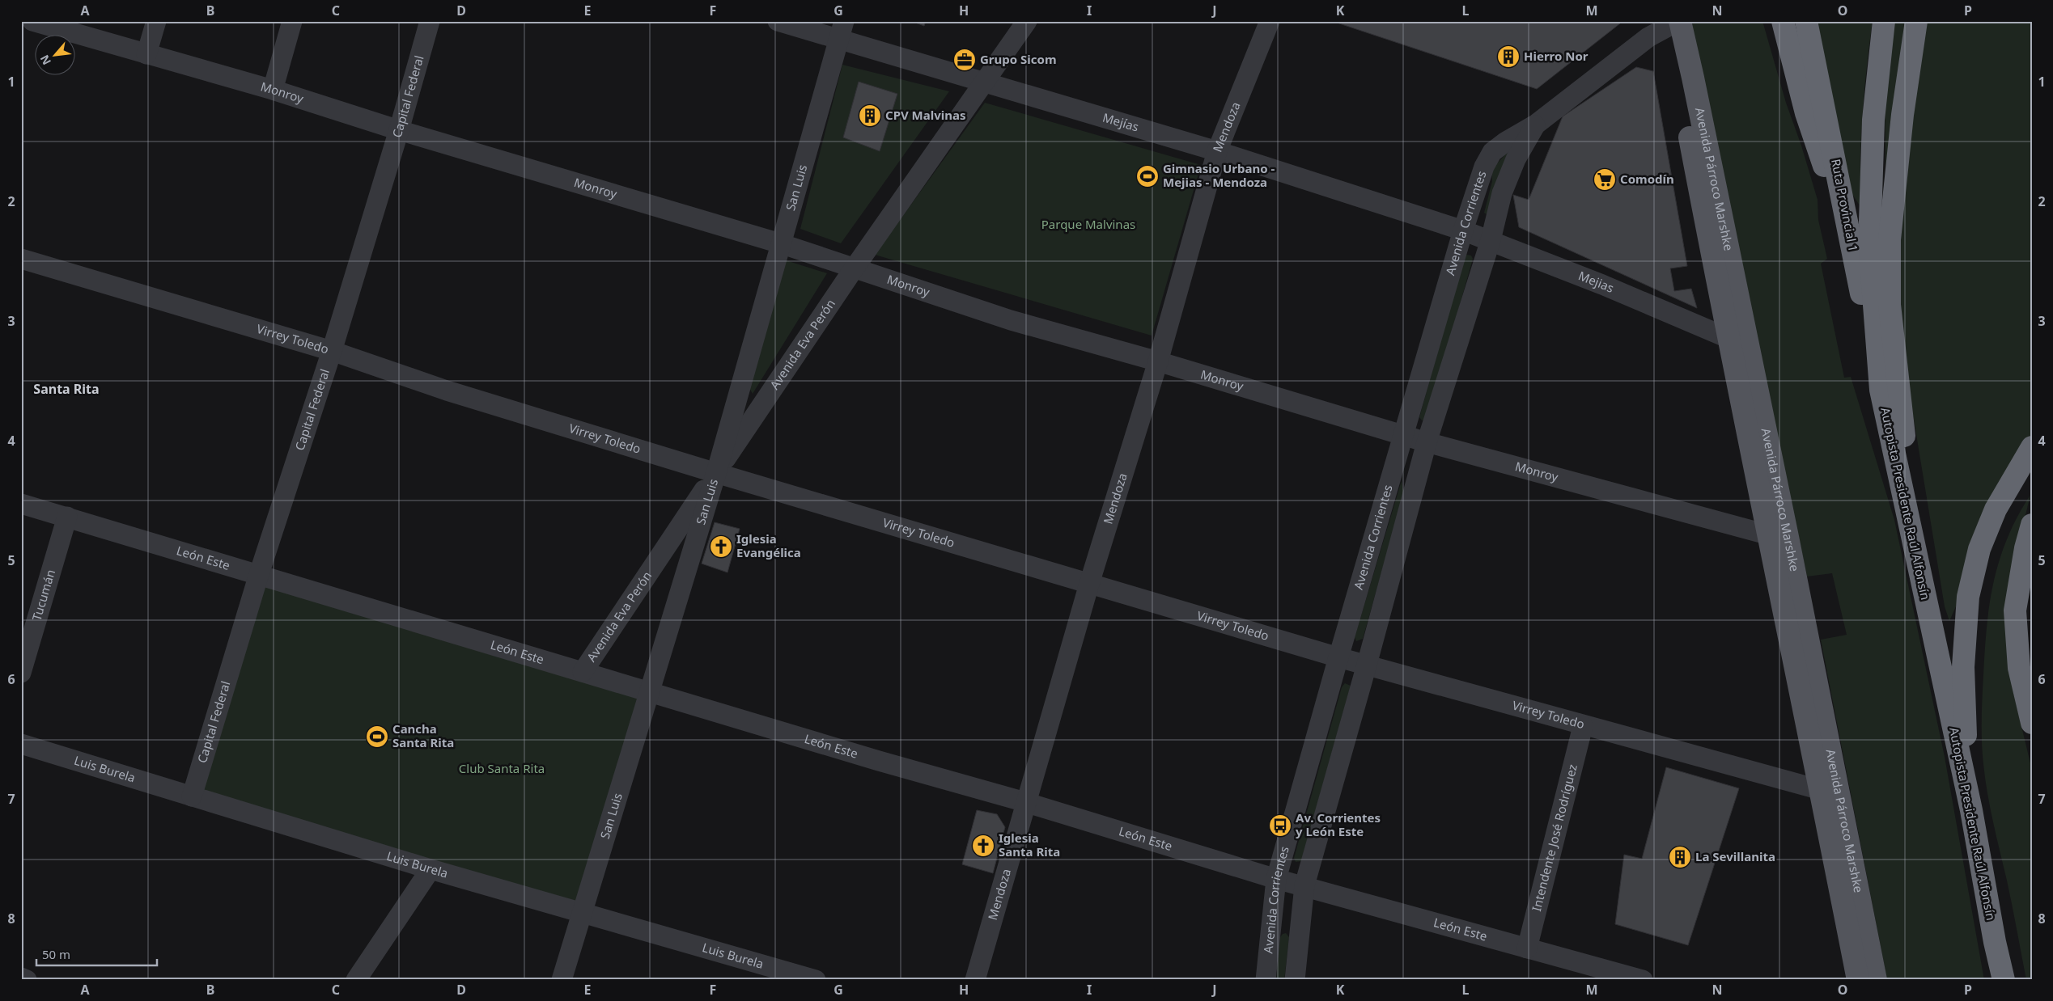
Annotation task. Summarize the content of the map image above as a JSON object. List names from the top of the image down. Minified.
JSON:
{"streets":{"highway":["Ruta Provincial 1","Autopista Presidente Raúl Alfonsín"],"main road":["Avenida Párroco Marshke"],"street":["Monroy","Capital Federal","Mejías","Mendoza","San Luis","Avenida Corrientes","Mejias","Virrey Toledo","Avenida Eva Perón","León Este","Tucumán","Luis Burela","Intendente José Rodríguez"]},"crossings":[["Monroy","Capital Federal"],["Monroy","Mendoza"],["Monroy","Avenida Párroco Marshke"],["Monroy","San Luis"],["Monroy","Avenida Corrientes"],["Monroy","Avenida Eva Perón"],["Capital Federal","Virrey Toledo"],["Capital Federal","León Este"],["Capital Federal","Luis Burela"],["Mejías","Mendoza"],["Mejías","San Luis"],["Mejías","Avenida Corrientes"],["Mejías","Mejias"],["Mejías","Avenida Eva Perón"],["Mendoza","Virrey Toledo"],["Mendoza","León Este"],["Avenida Párroco Marshke","Avenida Corrientes"],["Avenida Párroco Marshke","Mejias"],["Avenida Párroco Marshke","Virrey Toledo"],["San Luis","Virrey Toledo"],["San Luis","Avenida Eva Perón"],["San Luis","León Este"],["San Luis","Luis Burela"],["Ruta Provincial 1","Autopista Presidente Raúl Alfonsín"],["Avenida Corrientes","Mejias"],["Avenida Corrientes","Virrey Toledo"],["Avenida Corrientes","León Este"],["Virrey Toledo","Avenida Eva Perón"],["Virrey Toledo","Intendente José Rodríguez"],["Avenida Eva Perón","León Este"],["León Este","Tucumán"],["León Este","Intendente José Rodríguez"]],"districts":["Santa Rita"],"parks":["Parque Malvinas","Club Santa Rita"],"places":{"building":["Hierro Nor","CPV Malvinas","La Sevillanita"],"office":["Grupo Sicom"],"sports":["Gimnasio Urbano - Mejias - Mendoza","Cancha Santa Rita"],"supermarket":["Comodín"],"church":["Iglesia Evangélica","Iglesia Santa Rita"],"bus stop":["Av. Corrientes y León Este"]},"scale_bar":"50 m","north":"bottom left","grid":{"columns":["A","B","C","D","E","F","G","H","I","J","K","L","M","N","O","P"],"rows":["1","2","3","4","5","6","7","8"]}}
